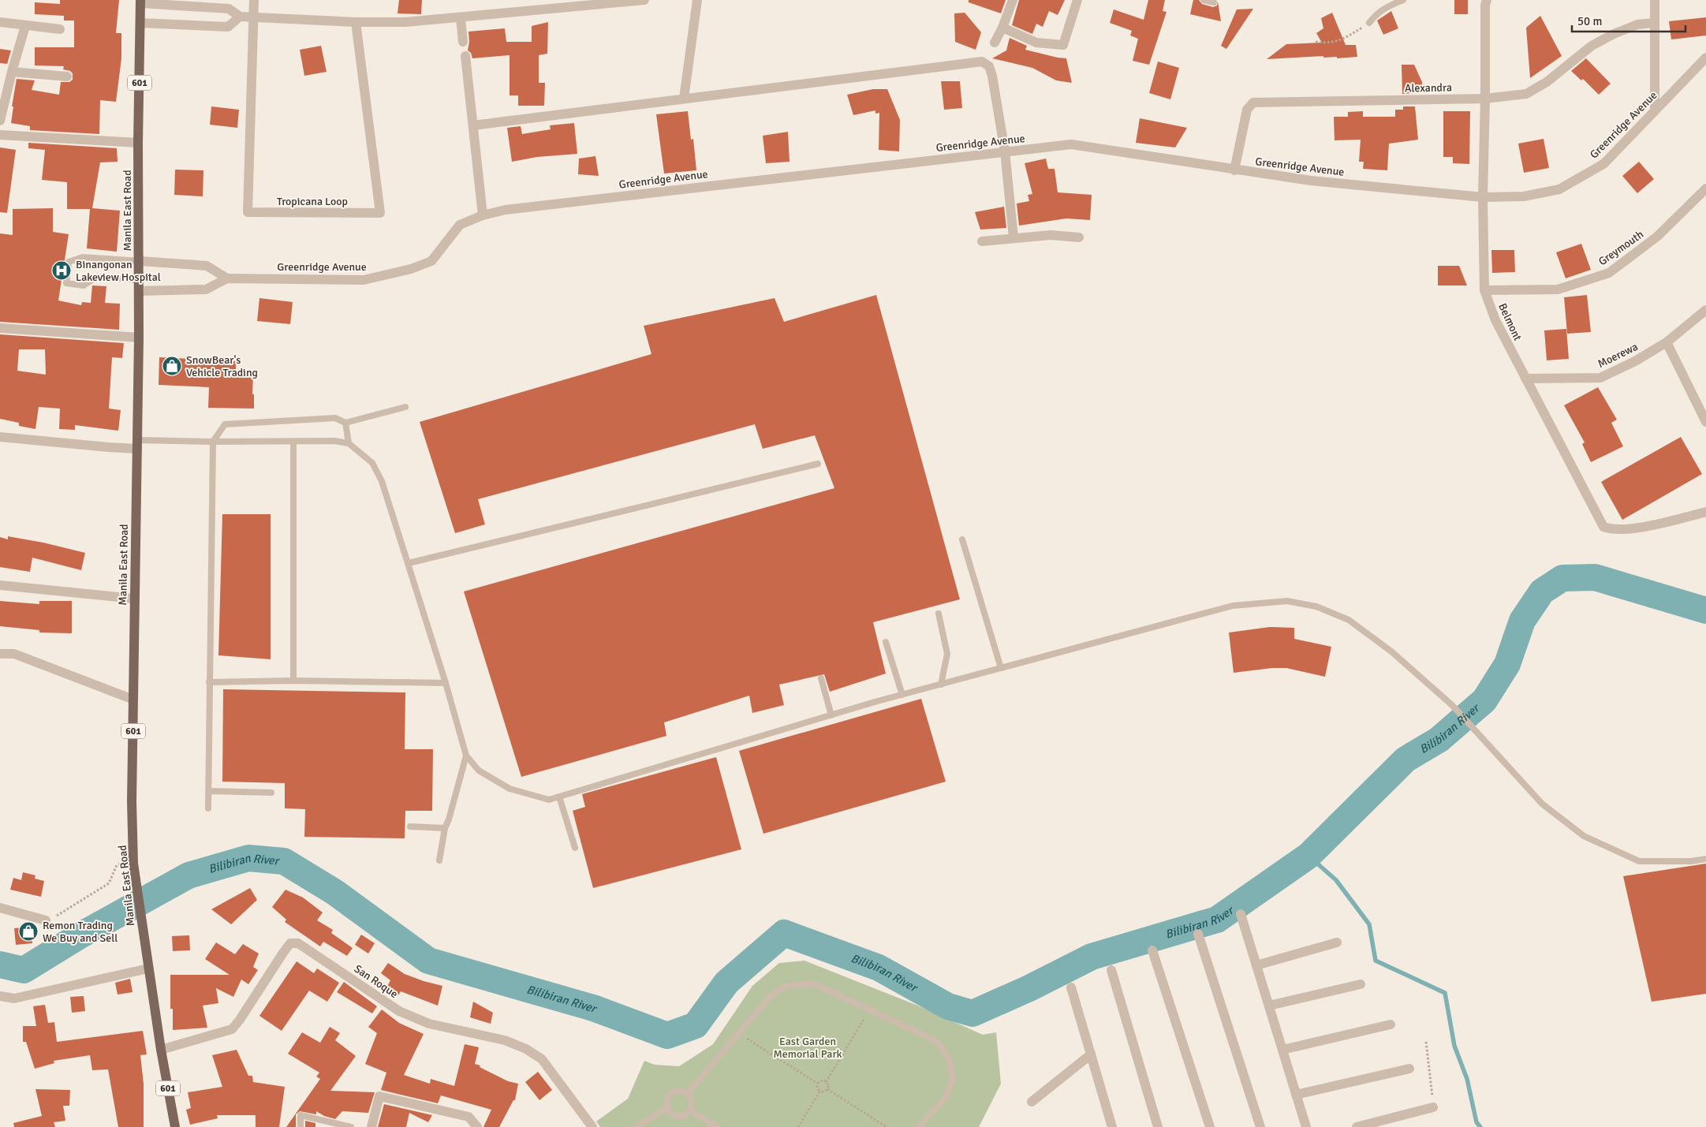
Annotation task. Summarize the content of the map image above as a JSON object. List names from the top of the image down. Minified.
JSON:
{"streets":{"main road":["601","Manila East Road"],"street":["Alexandra","Greenridge Avenue","Tropicana Loop","Greymouth","Belmont","Moerewa","San Roque"]},"crossings":[["Alexandra","Greenridge Avenue"],["Alexandra","Belmont"],["Greenridge Avenue","Manila East Road"],["Greenridge Avenue","Belmont"],["Manila East Road","San Roque"],["Greymouth","Belmont"],["Belmont","Moerewa"]],"water":["Bilibiran River"],"parks":["East Garden Memorial Park"],"places":{"hospital":["Binangonan Lakeview Hospital"],"shop":["SnowBear's Vehicle Trading","Remon Trading We Buy and Sell"]},"scale_bar":"50 m"}
